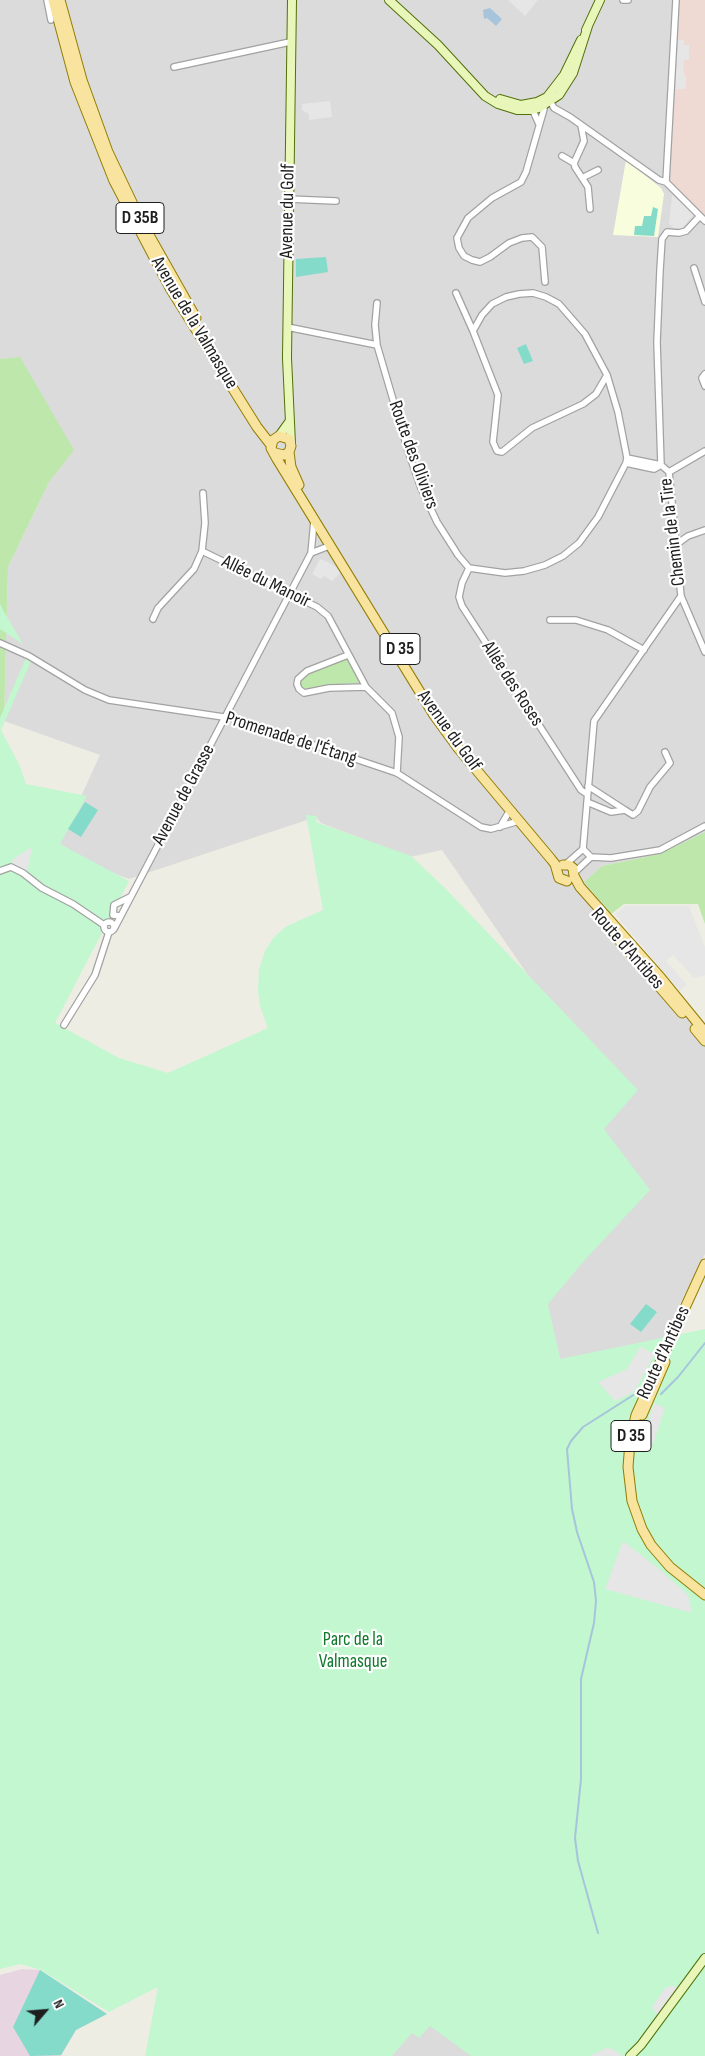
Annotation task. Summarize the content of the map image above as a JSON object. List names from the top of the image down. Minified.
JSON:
{"streets":{"main road":["Avenue du Golf","D 35B","Avenue de la Valmasque","D 35","Route d'Antibes"],"street":["Route des Oliviers","Chemin de la Tire","Allée du Manoir","Allée des Roses","Promenade de l'Étang","Avenue de Grasse"]},"crossings":[["Avenue du Golf","Avenue de la Valmasque"],["Avenue du Golf","Promenade de l'Étang"],["Avenue du Golf","Avenue de Grasse"],["Route des Oliviers","Allée des Roses"],["Chemin de la Tire","Allée des Roses"],["Allée du Manoir","Promenade de l'Étang"],["Allée du Manoir","Avenue de Grasse"],["Promenade de l'Étang","Avenue de Grasse"]],"parks":["Parc de la Valmasque"],"north":"top right"}
